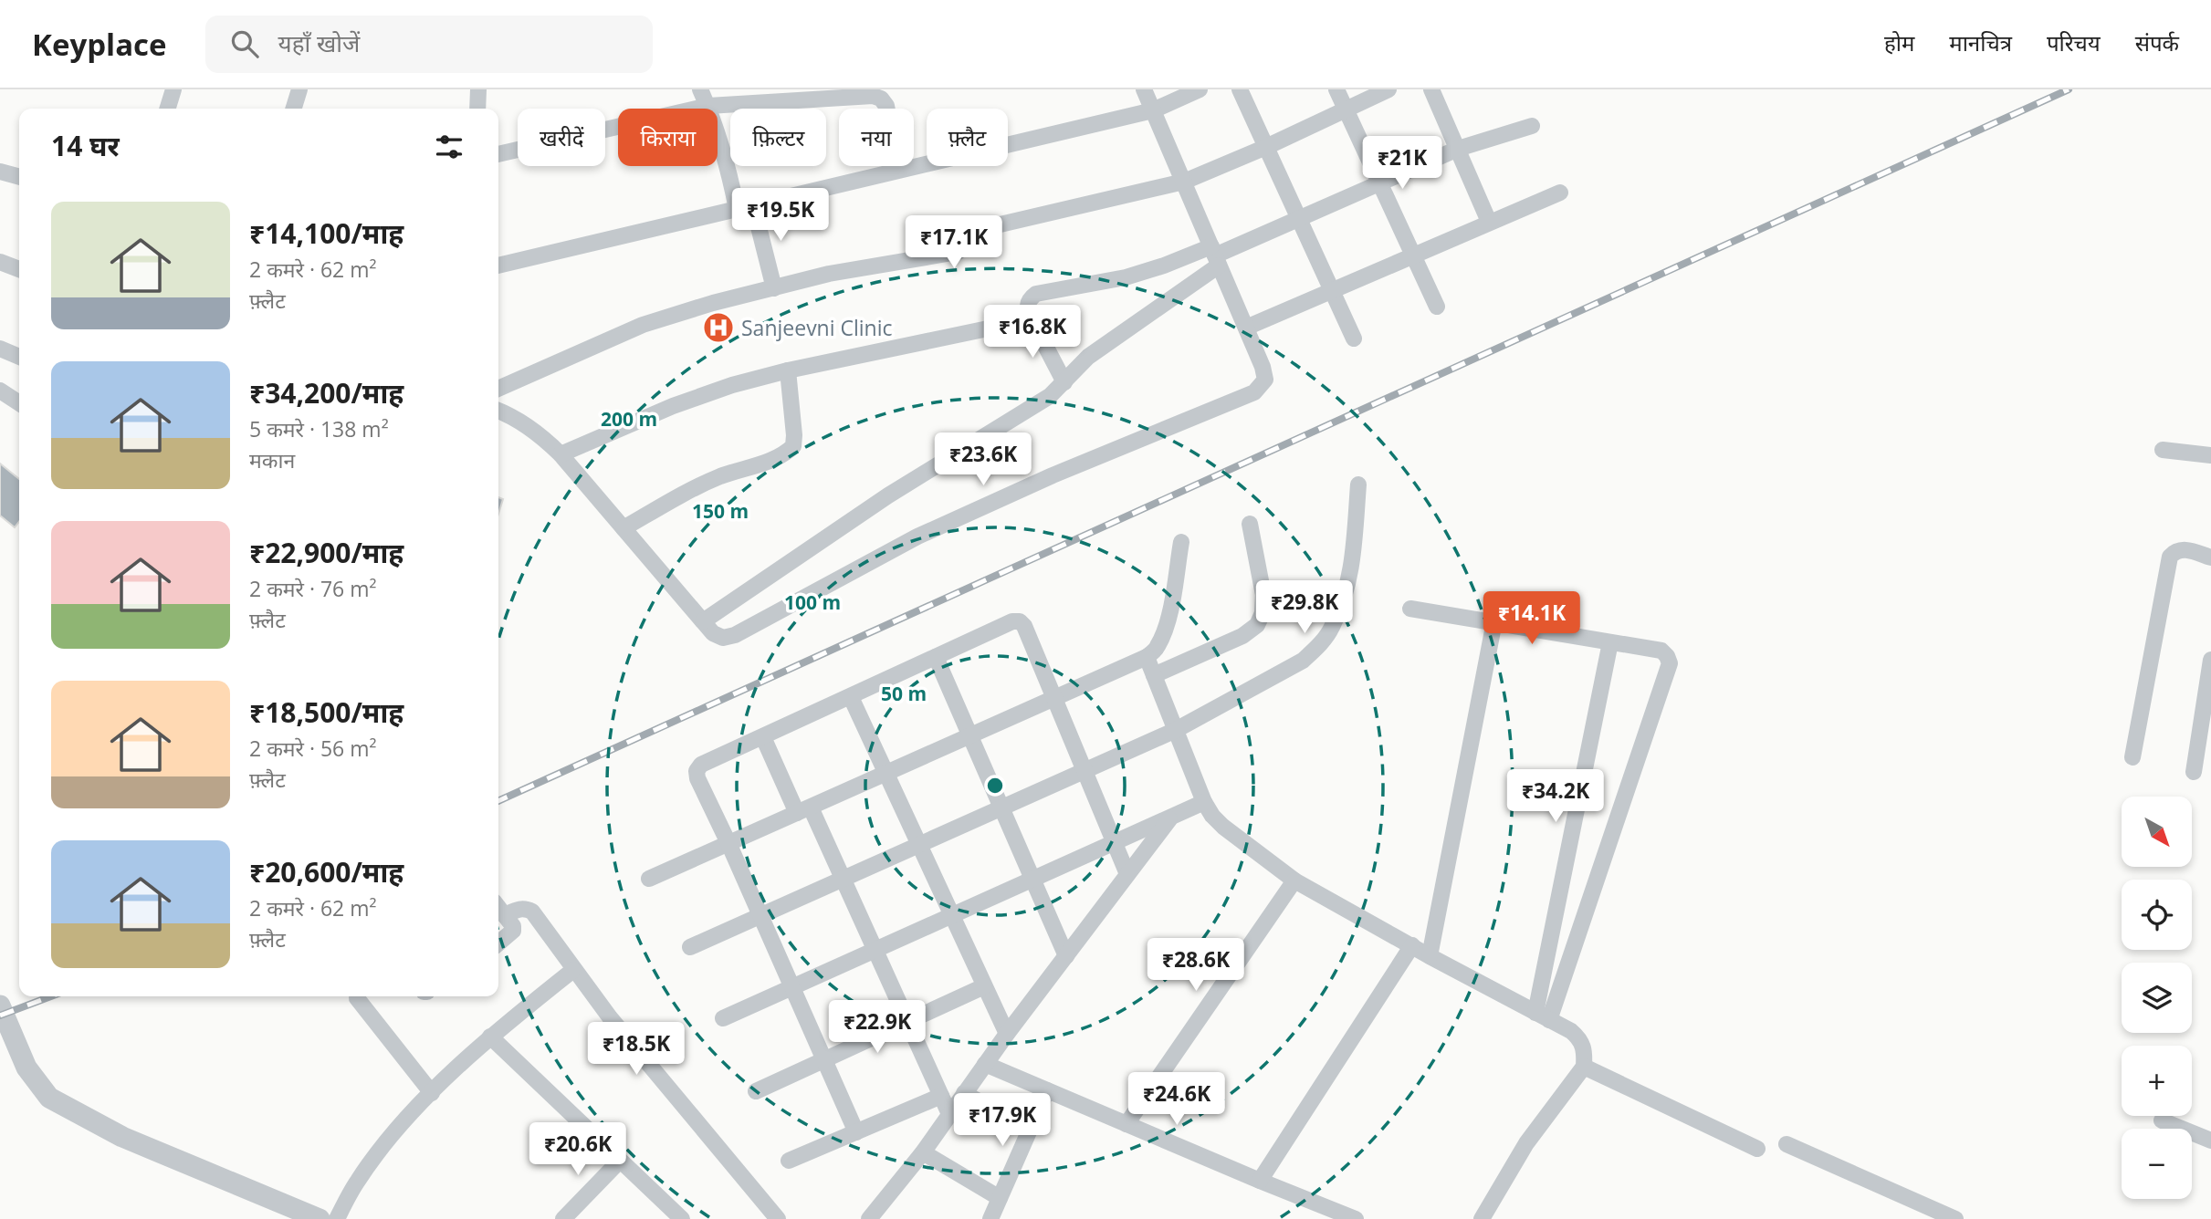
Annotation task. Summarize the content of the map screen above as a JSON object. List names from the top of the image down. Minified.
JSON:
{"places":{"hospital":["Sanjeevni Clinic"]},"north":"bottom right","page":{"header":"Keyplace","search":"यहाँ खोजें","nav":["होम","मानचित्र","परिचय","संपर्क"],"chip":["खरीदें","किराया","फ़िल्टर","नया","फ़्लैट"],"heading":"14 घर","price":["₹21K","₹19.5K","₹17.1K","₹16.8K","₹23.6K","₹29.8K","₹14.1K","₹34.2K","₹28.6K","₹22.9K","₹18.5K","₹24.6K","₹17.9K","₹20.6K"],"list":[{"name":"₹14,100/माह","note":"2 कमरे · 62 m² · फ़्लैट"},{"name":"₹34,200/माह","note":"5 कमरे · 138 m² · मकान"},{"name":"₹22,900/माह","note":"2 कमरे · 76 m² · फ़्लैट"},{"name":"₹18,500/माह","note":"2 कमरे · 56 m² · फ़्लैट"},{"name":"₹20,600/माह","note":"2 कमरे · 62 m² · फ़्लैट"}],"map_buttons":["+","−"]},"rings":["200 m","150 m","100 m","50 m"]}
